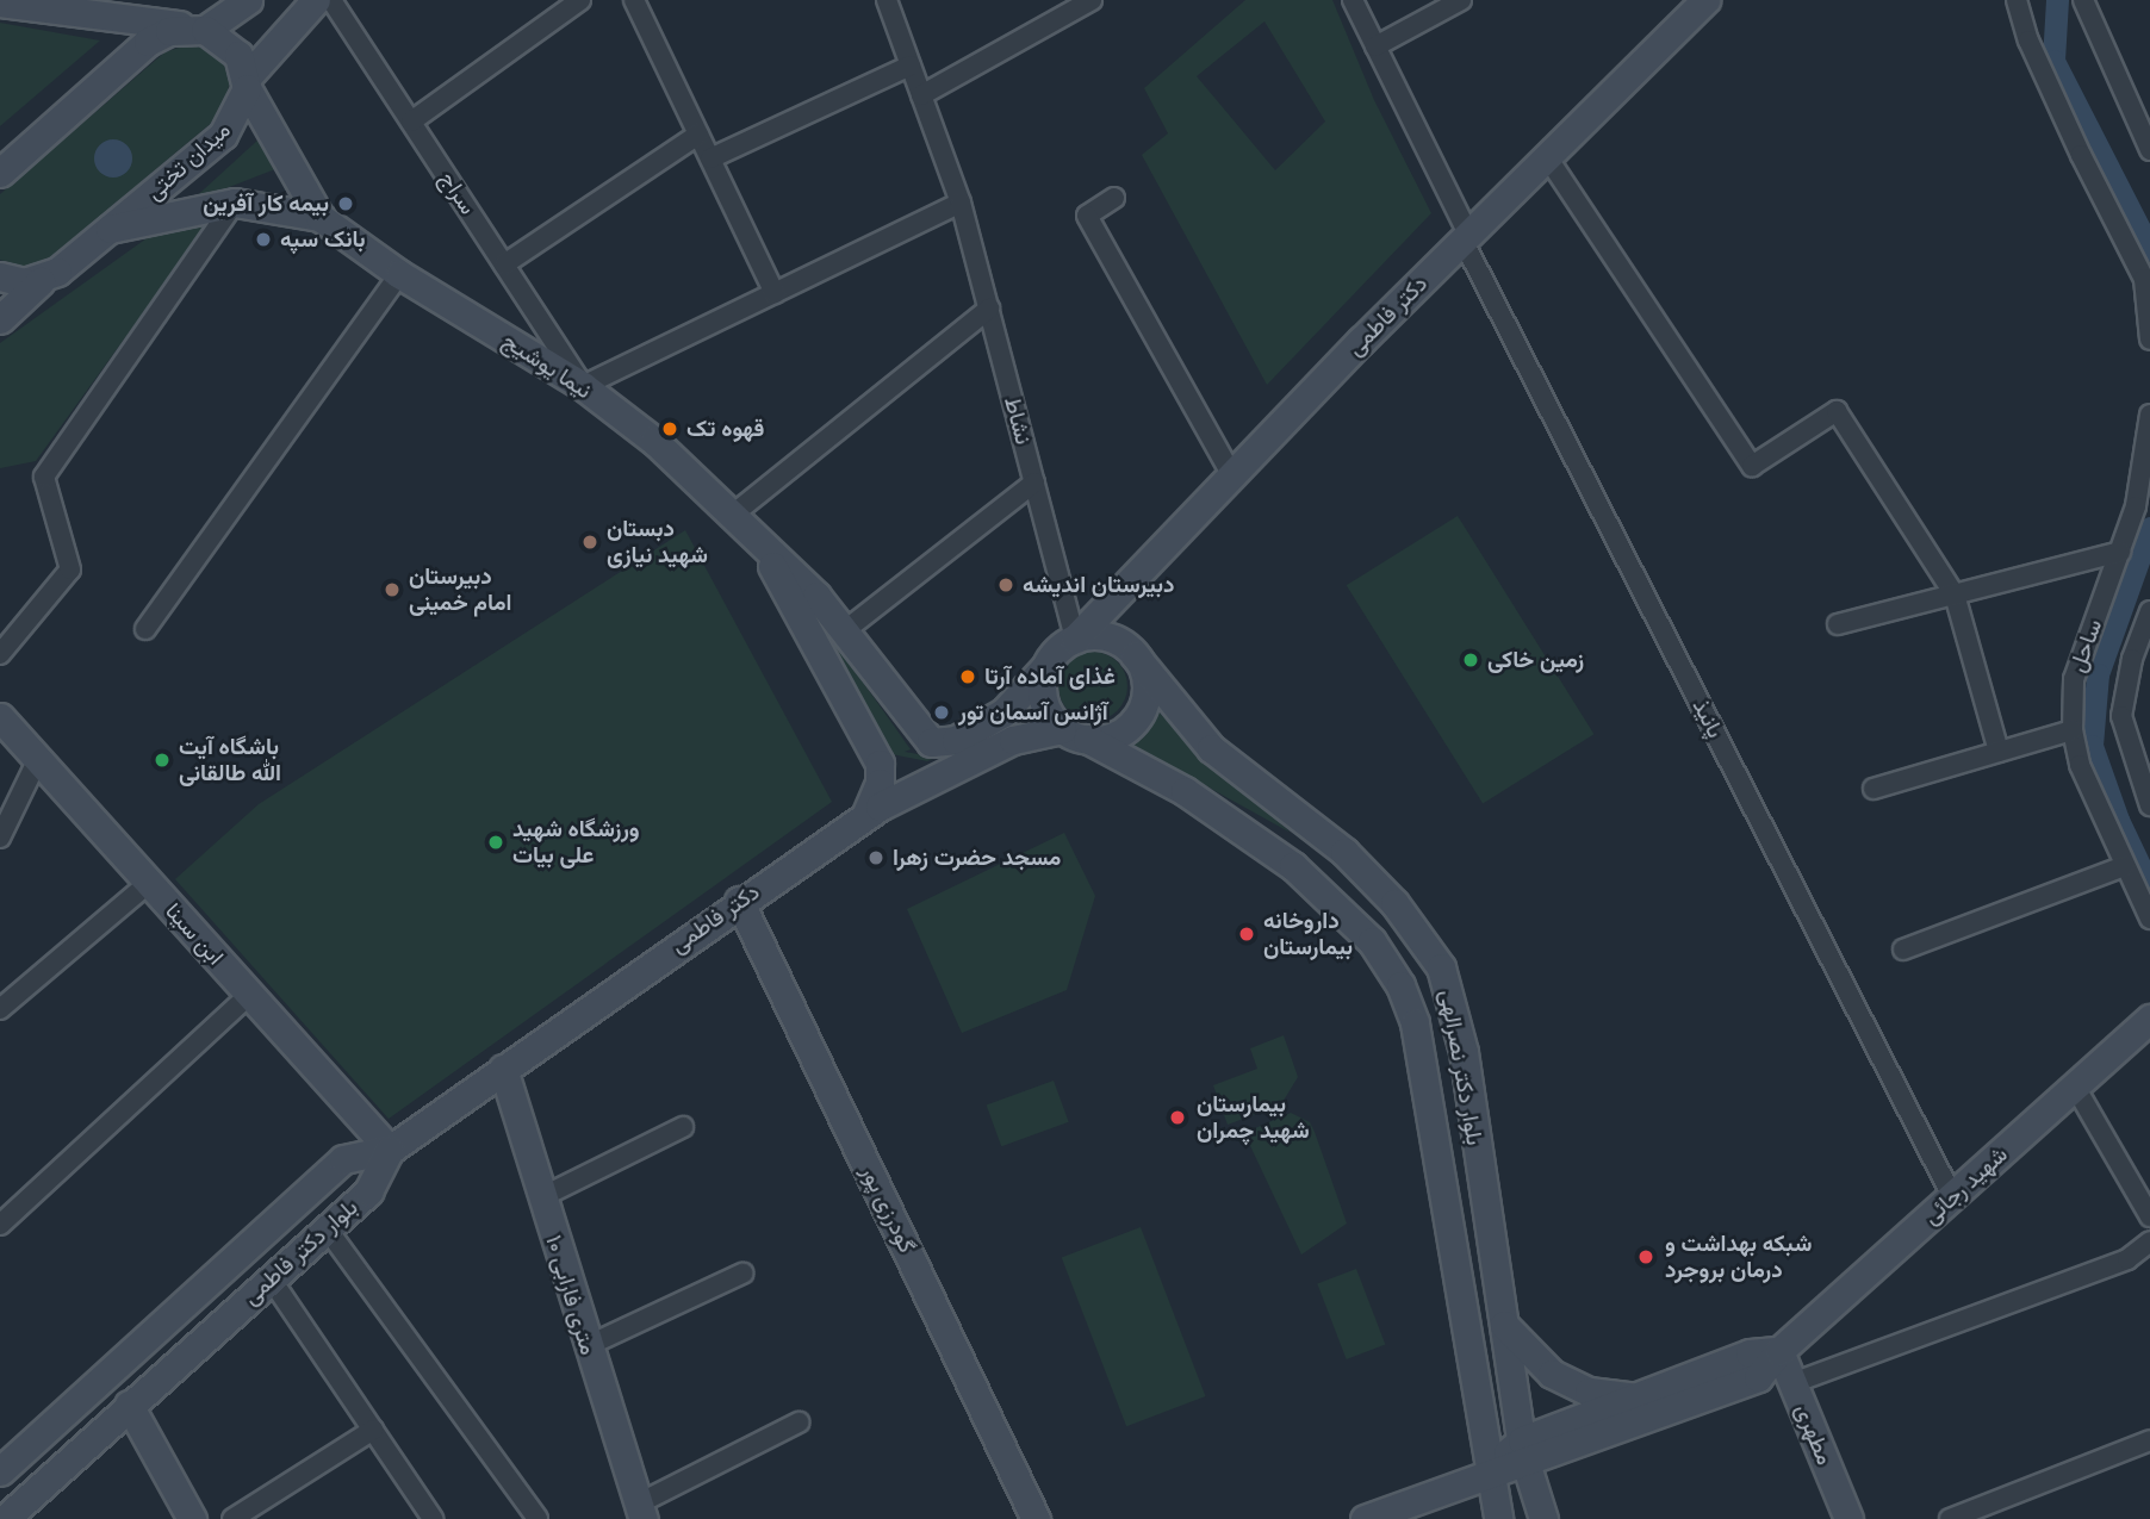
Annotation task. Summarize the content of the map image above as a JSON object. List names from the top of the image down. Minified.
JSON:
{"streets":{"street":["میدان تختی","سراج","دکتر فاطمی","نیما یوشیج","نشاط","ساحل","پانیذ","ابن سینا","بلوار دکتر نصرالهی","شهید رجائی","گودرزی پور","بلوار دکتر فاطمی","۱۰ متری فارابی","مطهری"]},"crossings":[["میدان تختی","نیما یوشیج"],["سراج","نیما یوشیج"],["دکتر فاطمی","نیما یوشیج"],["دکتر فاطمی","نشاط"],["دکتر فاطمی","پانیذ"],["دکتر فاطمی","ابن سینا"],["دکتر فاطمی","بلوار دکتر نصرالهی"],["دکتر فاطمی","گودرزی پور"],["دکتر فاطمی","بلوار دکتر فاطمی"],["دکتر فاطمی","۱۰ متری فارابی"],["نیما یوشیج","نشاط"],["نیما یوشیج","بلوار دکتر نصرالهی"],["نشاط","بلوار دکتر نصرالهی"],["پانیذ","شهید رجائی"],["ابن سینا","بلوار دکتر فاطمی"],["بلوار دکتر نصرالهی","شهید رجائی"],["شهید رجائی","مطهری"]],"places":["بیمه کار آفرین","بانک سپه","قهوه تک","دبستان شهید نیازی","دبیرستان اندیشه","دبیرستان امام خمینی","زمین خاکی","غذای آماده آرتا","آژانس آسمان تور","باشگاه آیت الله طالقانی","ورزشگاه شهید علی بیات","مسجد حضرت زهرا","داروخانه بیمارستان","بیمارستان شهید چمران","شبکه بهداشت و درمان بروجرد"]}
